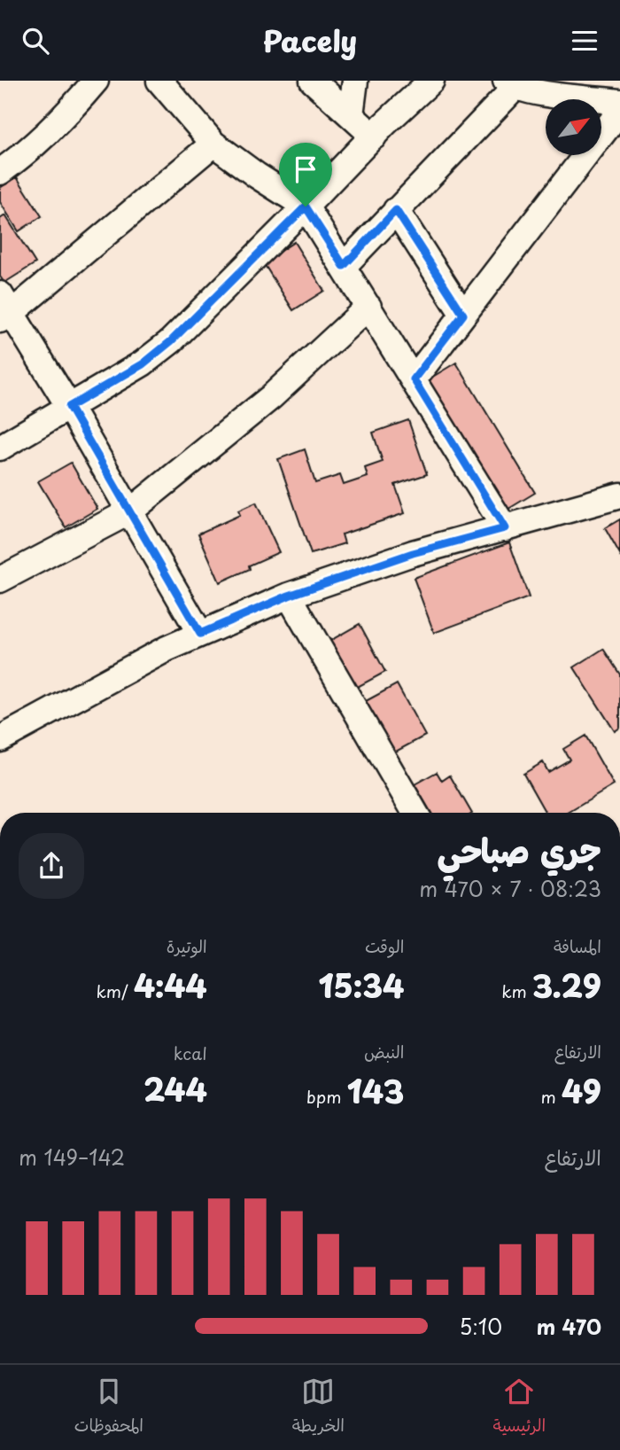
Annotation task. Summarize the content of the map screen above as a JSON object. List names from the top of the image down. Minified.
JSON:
{"north":"top right","page":{"header":"Pacely","heading":["جري صباحي","08:23 · 7 × 470 m"],"stats":[["المسافة","3.29 km"],["الوقت","15:34"],["الوتيرة","4:44 /km"],["الارتفاع","49 m"],["النبض","143 bpm"],["kcal","244"]],"chart":["الارتفاع","142–149 m"],"list":[{"name":"470 m","note":"5:10"}],"tabs":["الرئيسية","الخريطة","المحفوظات"]}}
